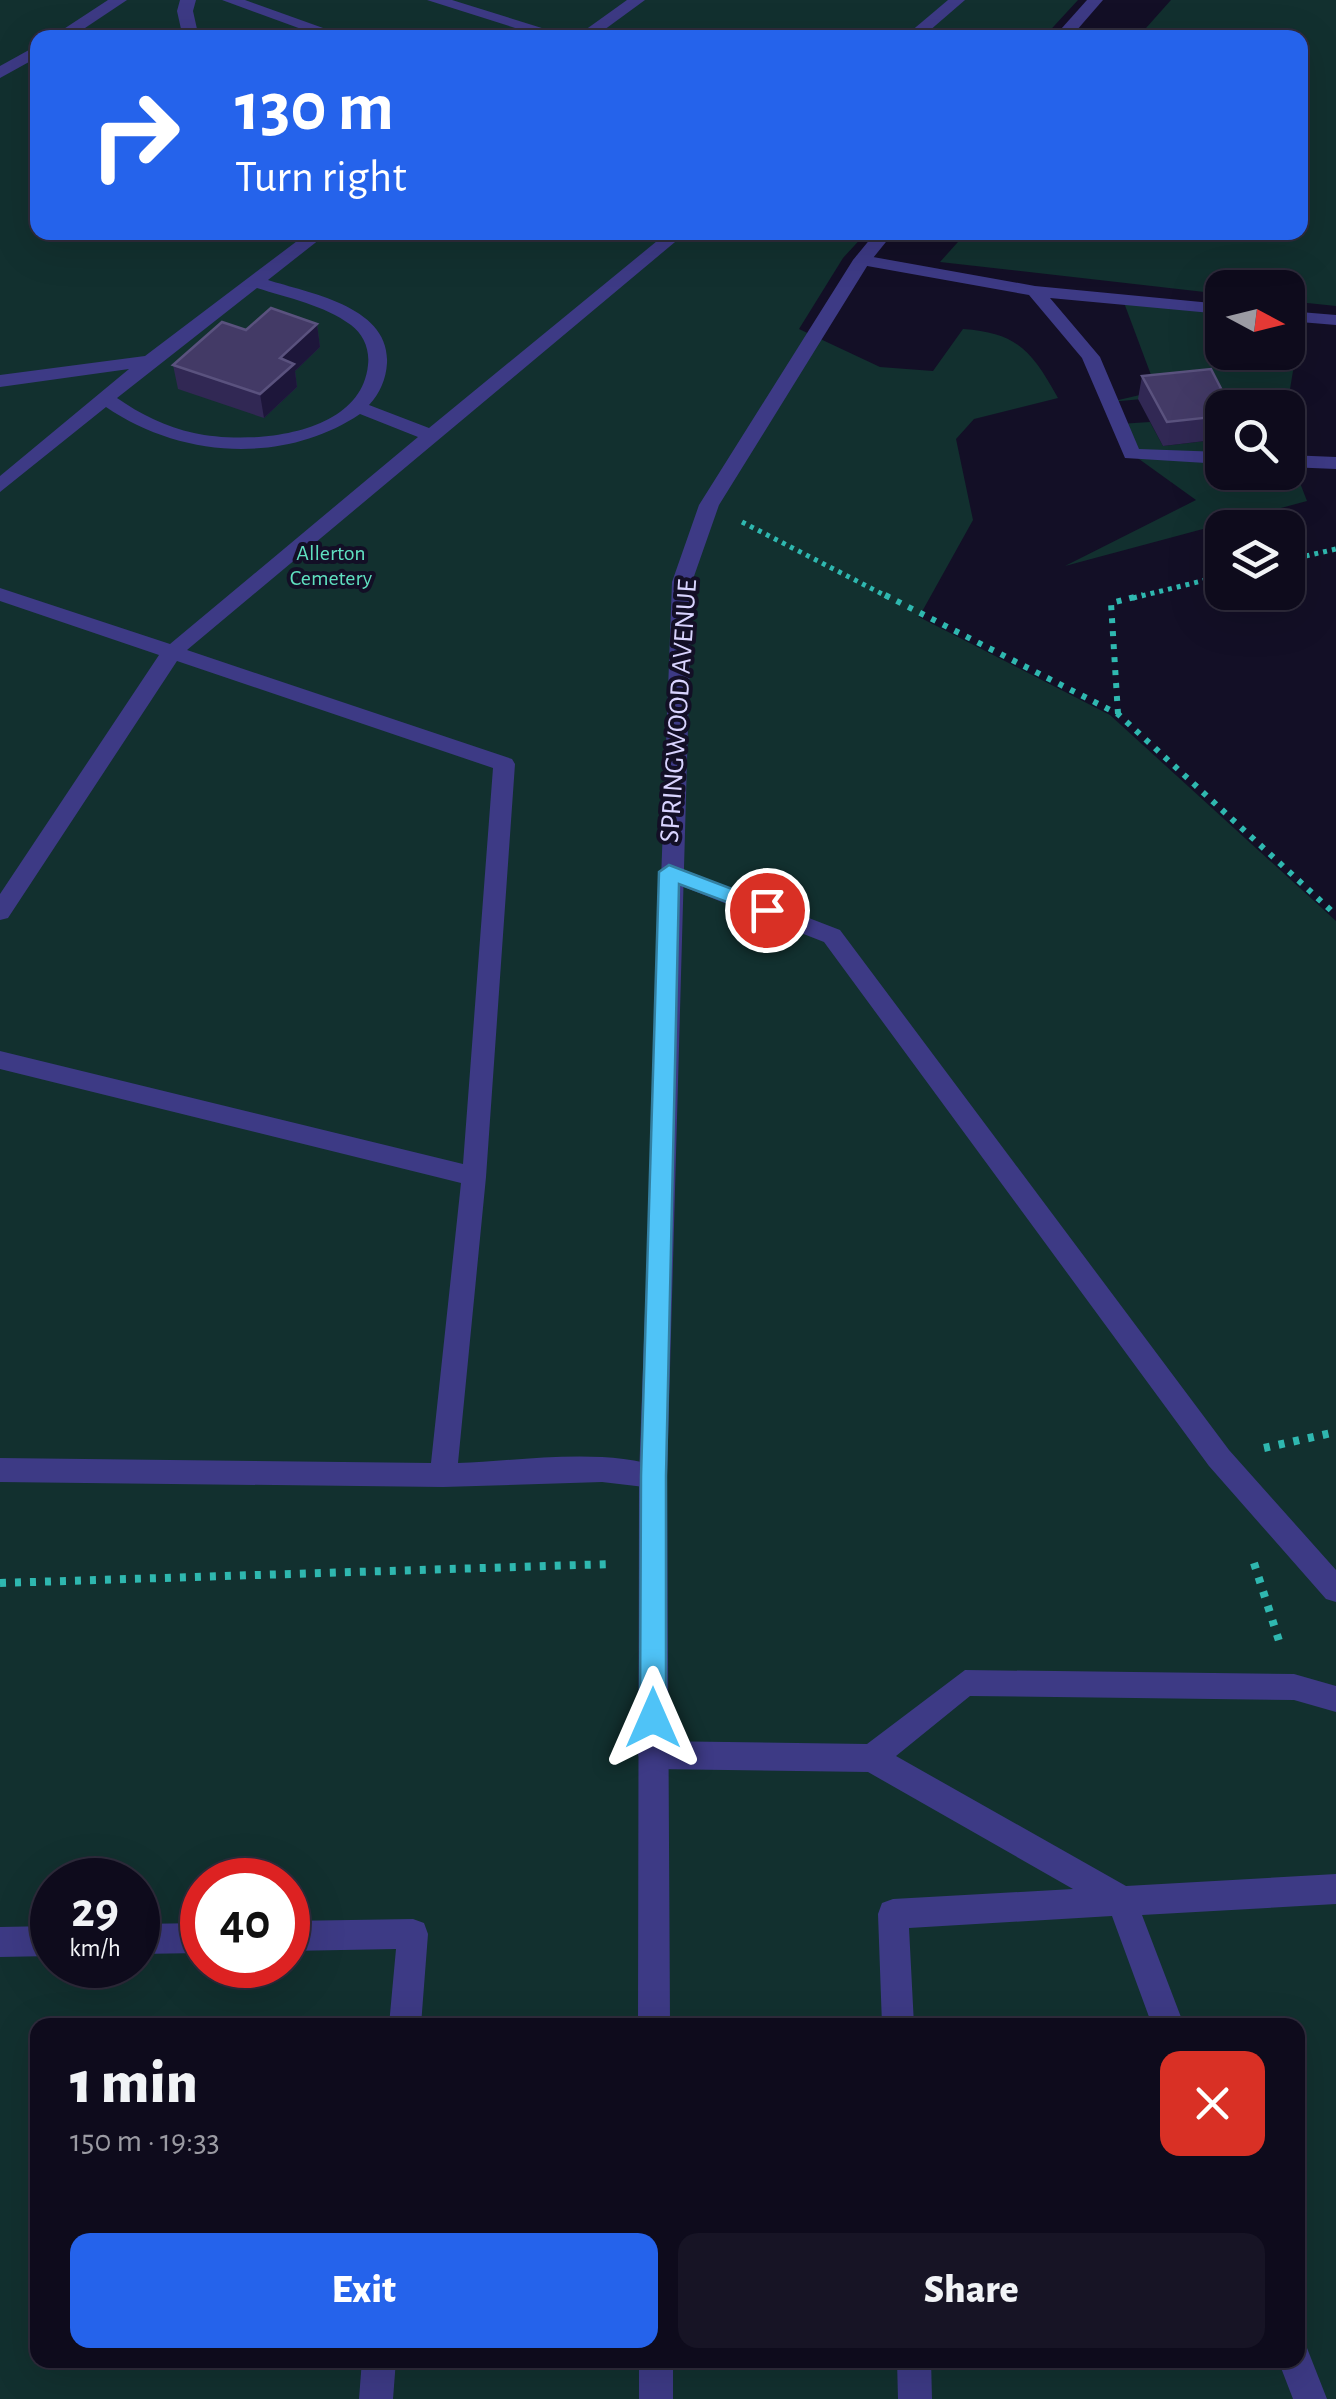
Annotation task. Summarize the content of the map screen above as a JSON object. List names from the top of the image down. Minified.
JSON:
{"streets":{"street":["SPRINGWOOD AVENUE"]},"parks":["Allerton Cemetery"],"north":"right","page":{"turn":["130 m","Turn right"],"speed":"29 km/h","limit":"40","heading":["1 min","150 m · 19:33"],"buttons":["Exit","Share"]}}
